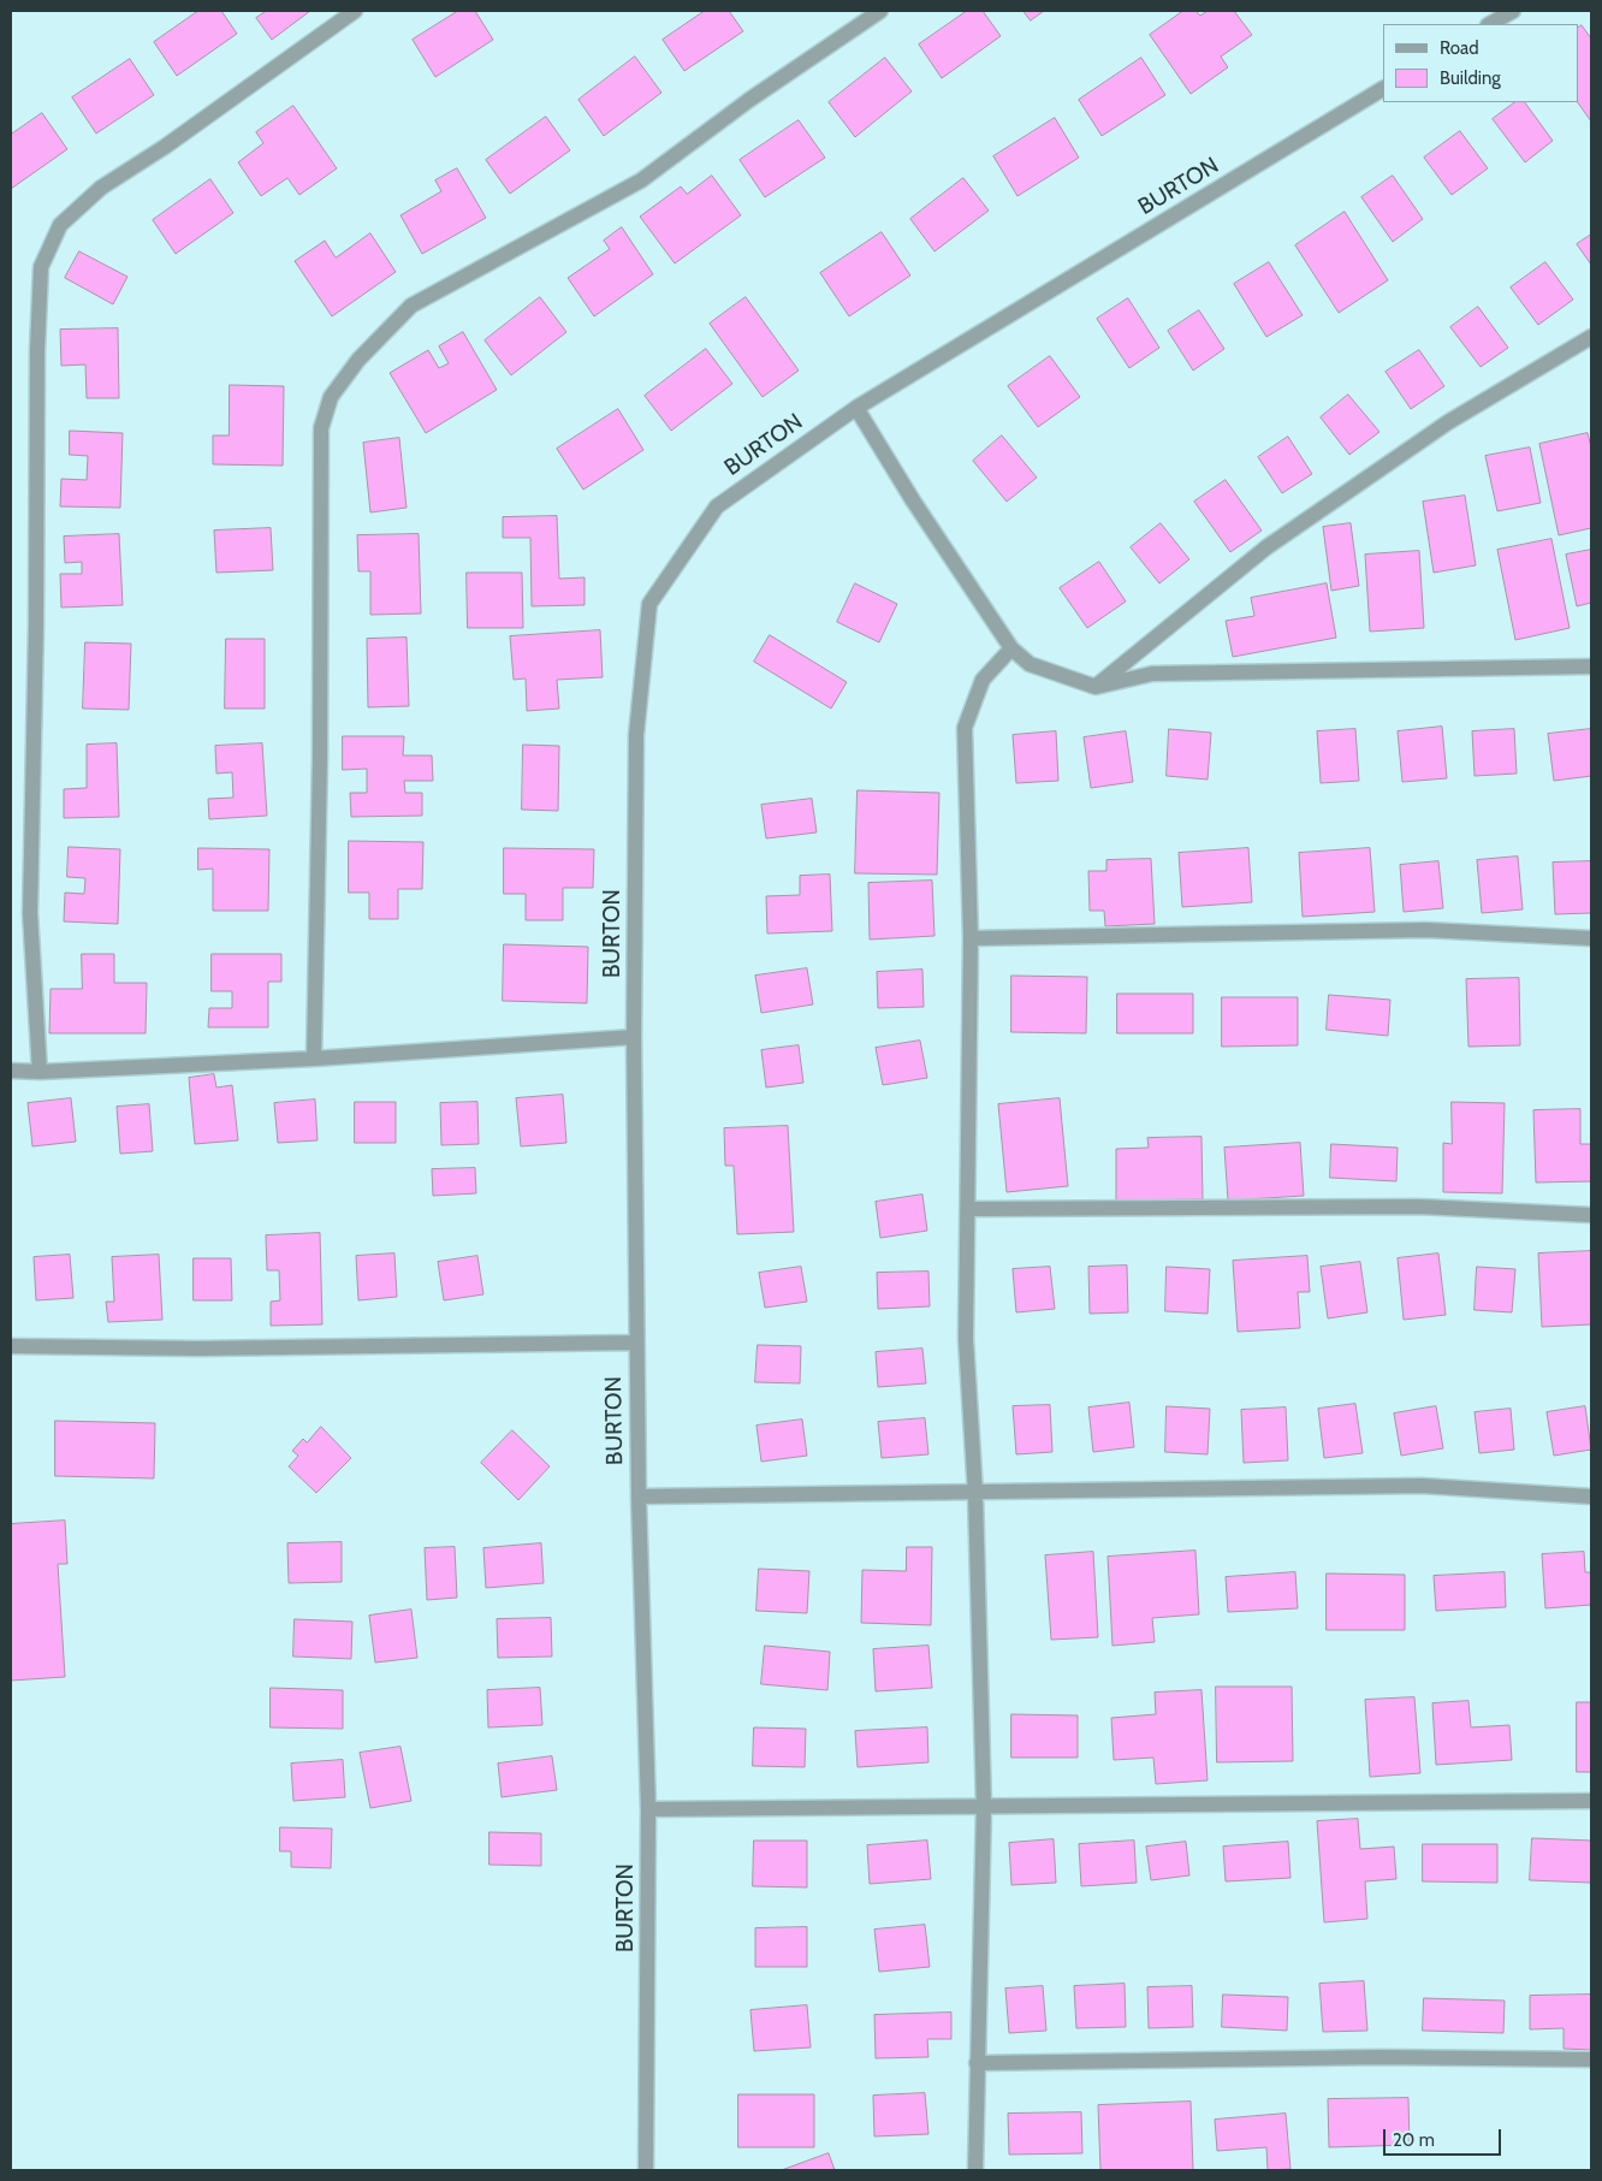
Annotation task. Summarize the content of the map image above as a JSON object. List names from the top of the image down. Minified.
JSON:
{"streets":{"street":["BURTON"]},"legend":["Road","Building"],"scale_bar":"20 m"}
